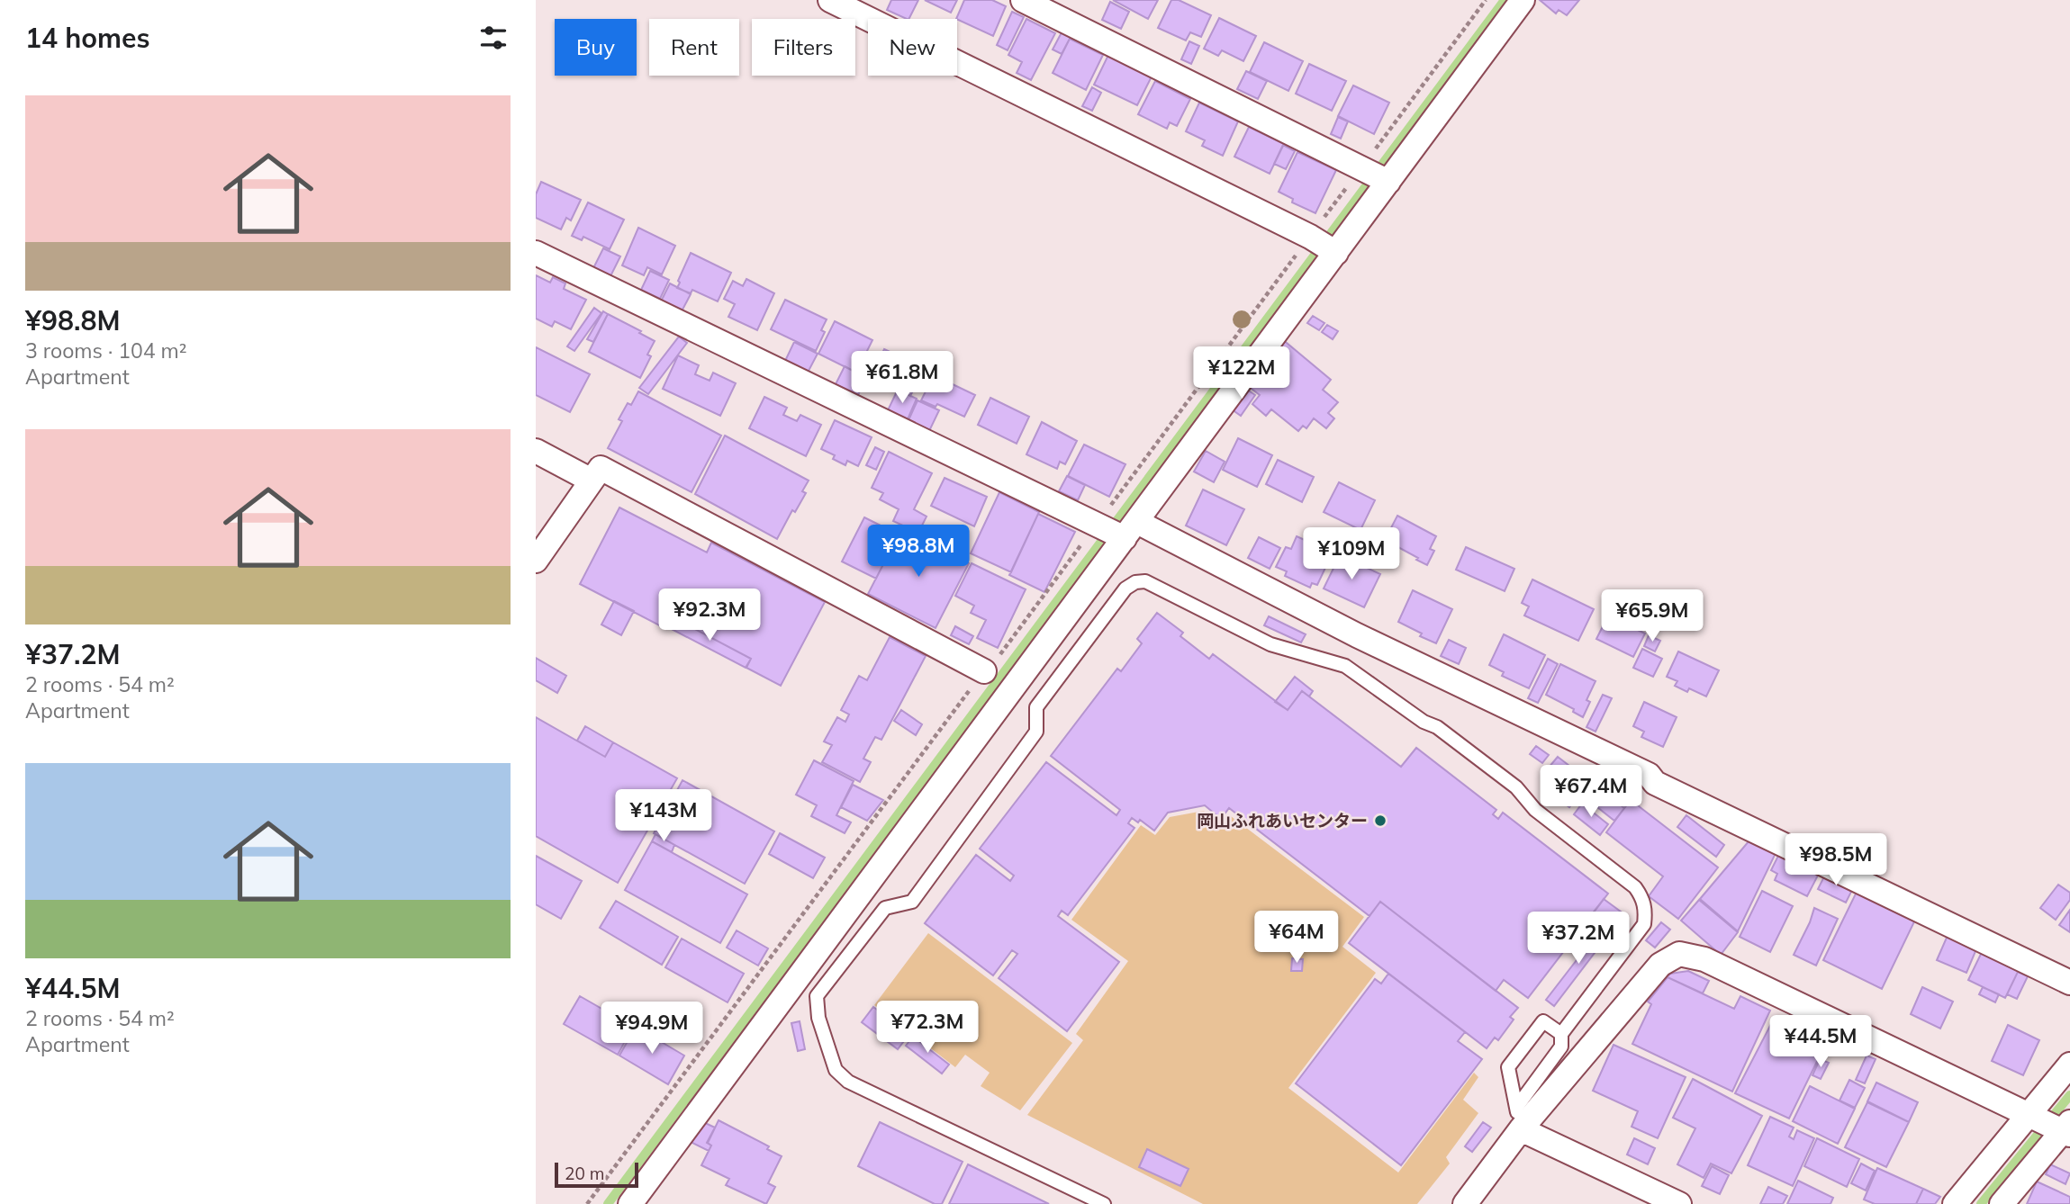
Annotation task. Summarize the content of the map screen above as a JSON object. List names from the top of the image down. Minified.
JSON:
{"places":["岡山ふれあいセンター"],"scale_bar":"20 m","page":{"heading":"14 homes","chip":["Buy","Rent","Filters","New"],"list":[{"name":"¥98.8M","note":"3 rooms · 104 m² · Apartment"},{"name":"¥37.2M","note":"2 rooms · 54 m² · Apartment"},{"name":"¥44.5M","note":"2 rooms · 54 m² · Apartment"}],"price":["¥122M","¥61.8M","¥98.8M","¥109M","¥92.3M","¥65.9M","¥67.4M","¥143M","¥98.5M","¥64M","¥37.2M","¥72.3M","¥94.9M","¥44.5M"],"scale":"20 m"}}
